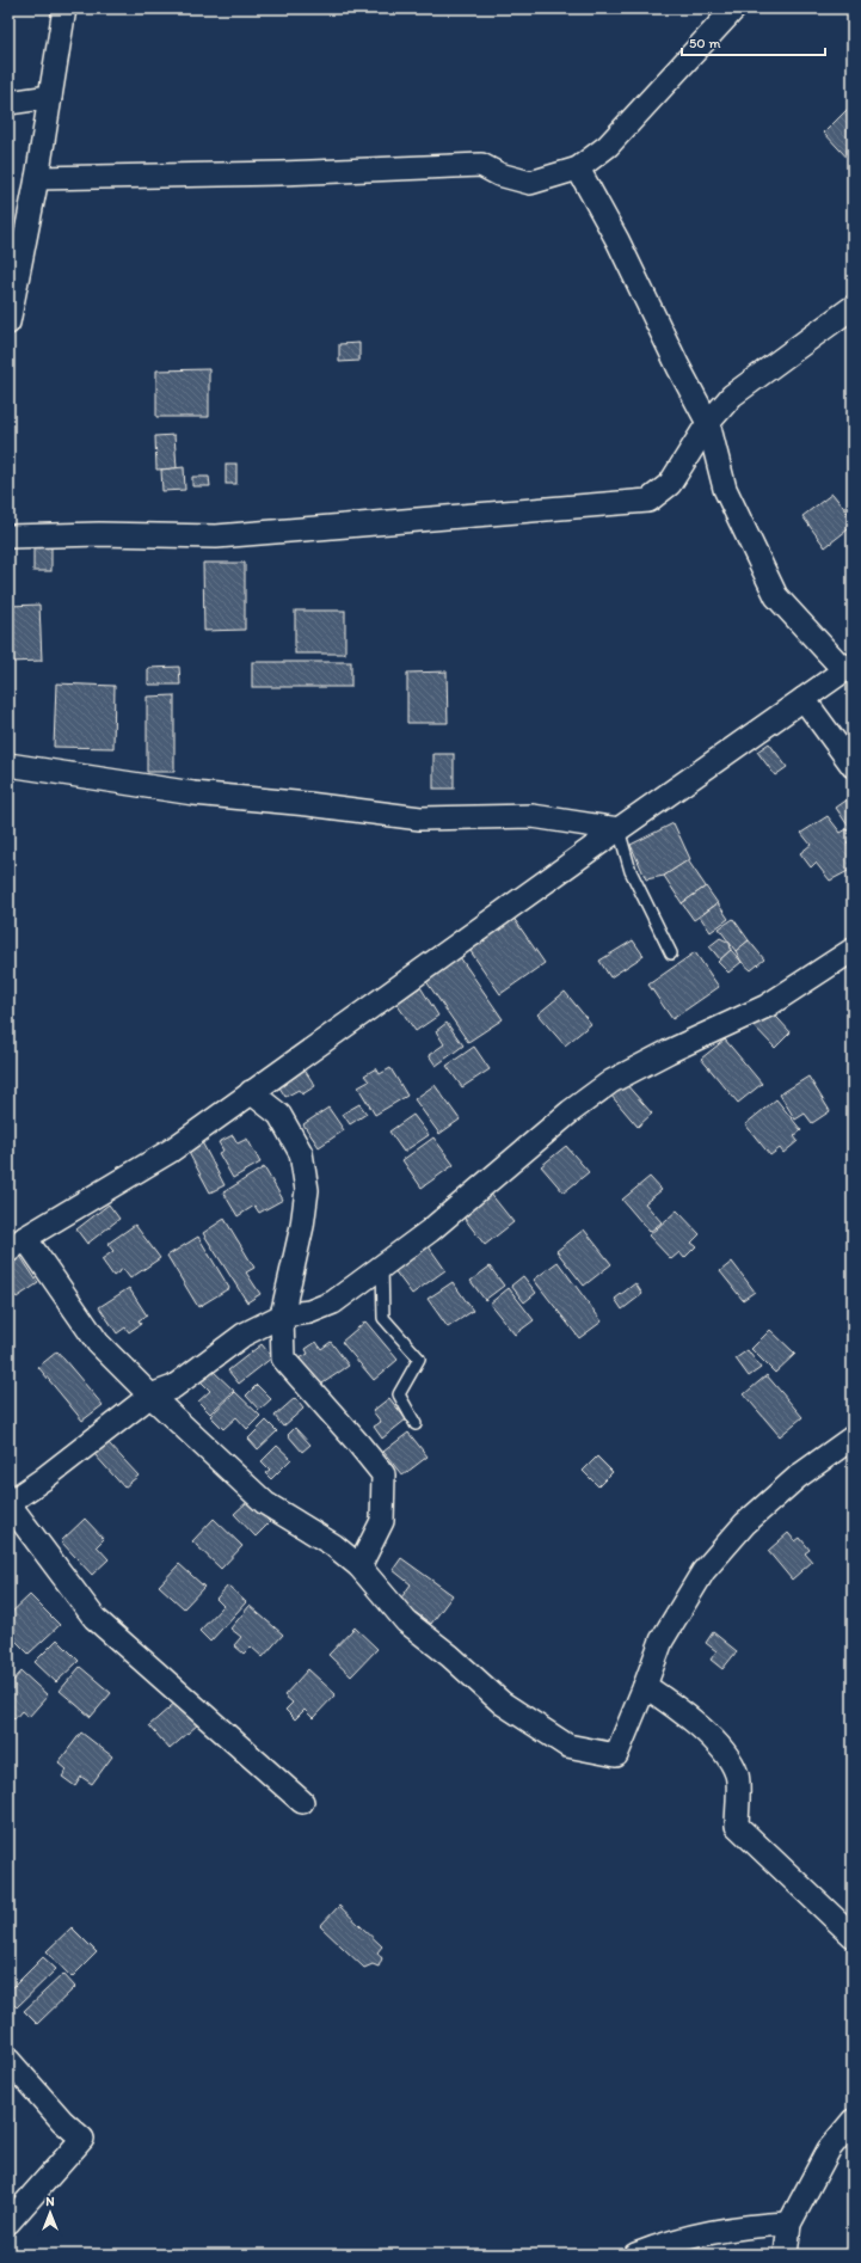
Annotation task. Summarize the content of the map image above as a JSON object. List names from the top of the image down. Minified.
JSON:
{"scale_bar":"50 m","north":"top"}
